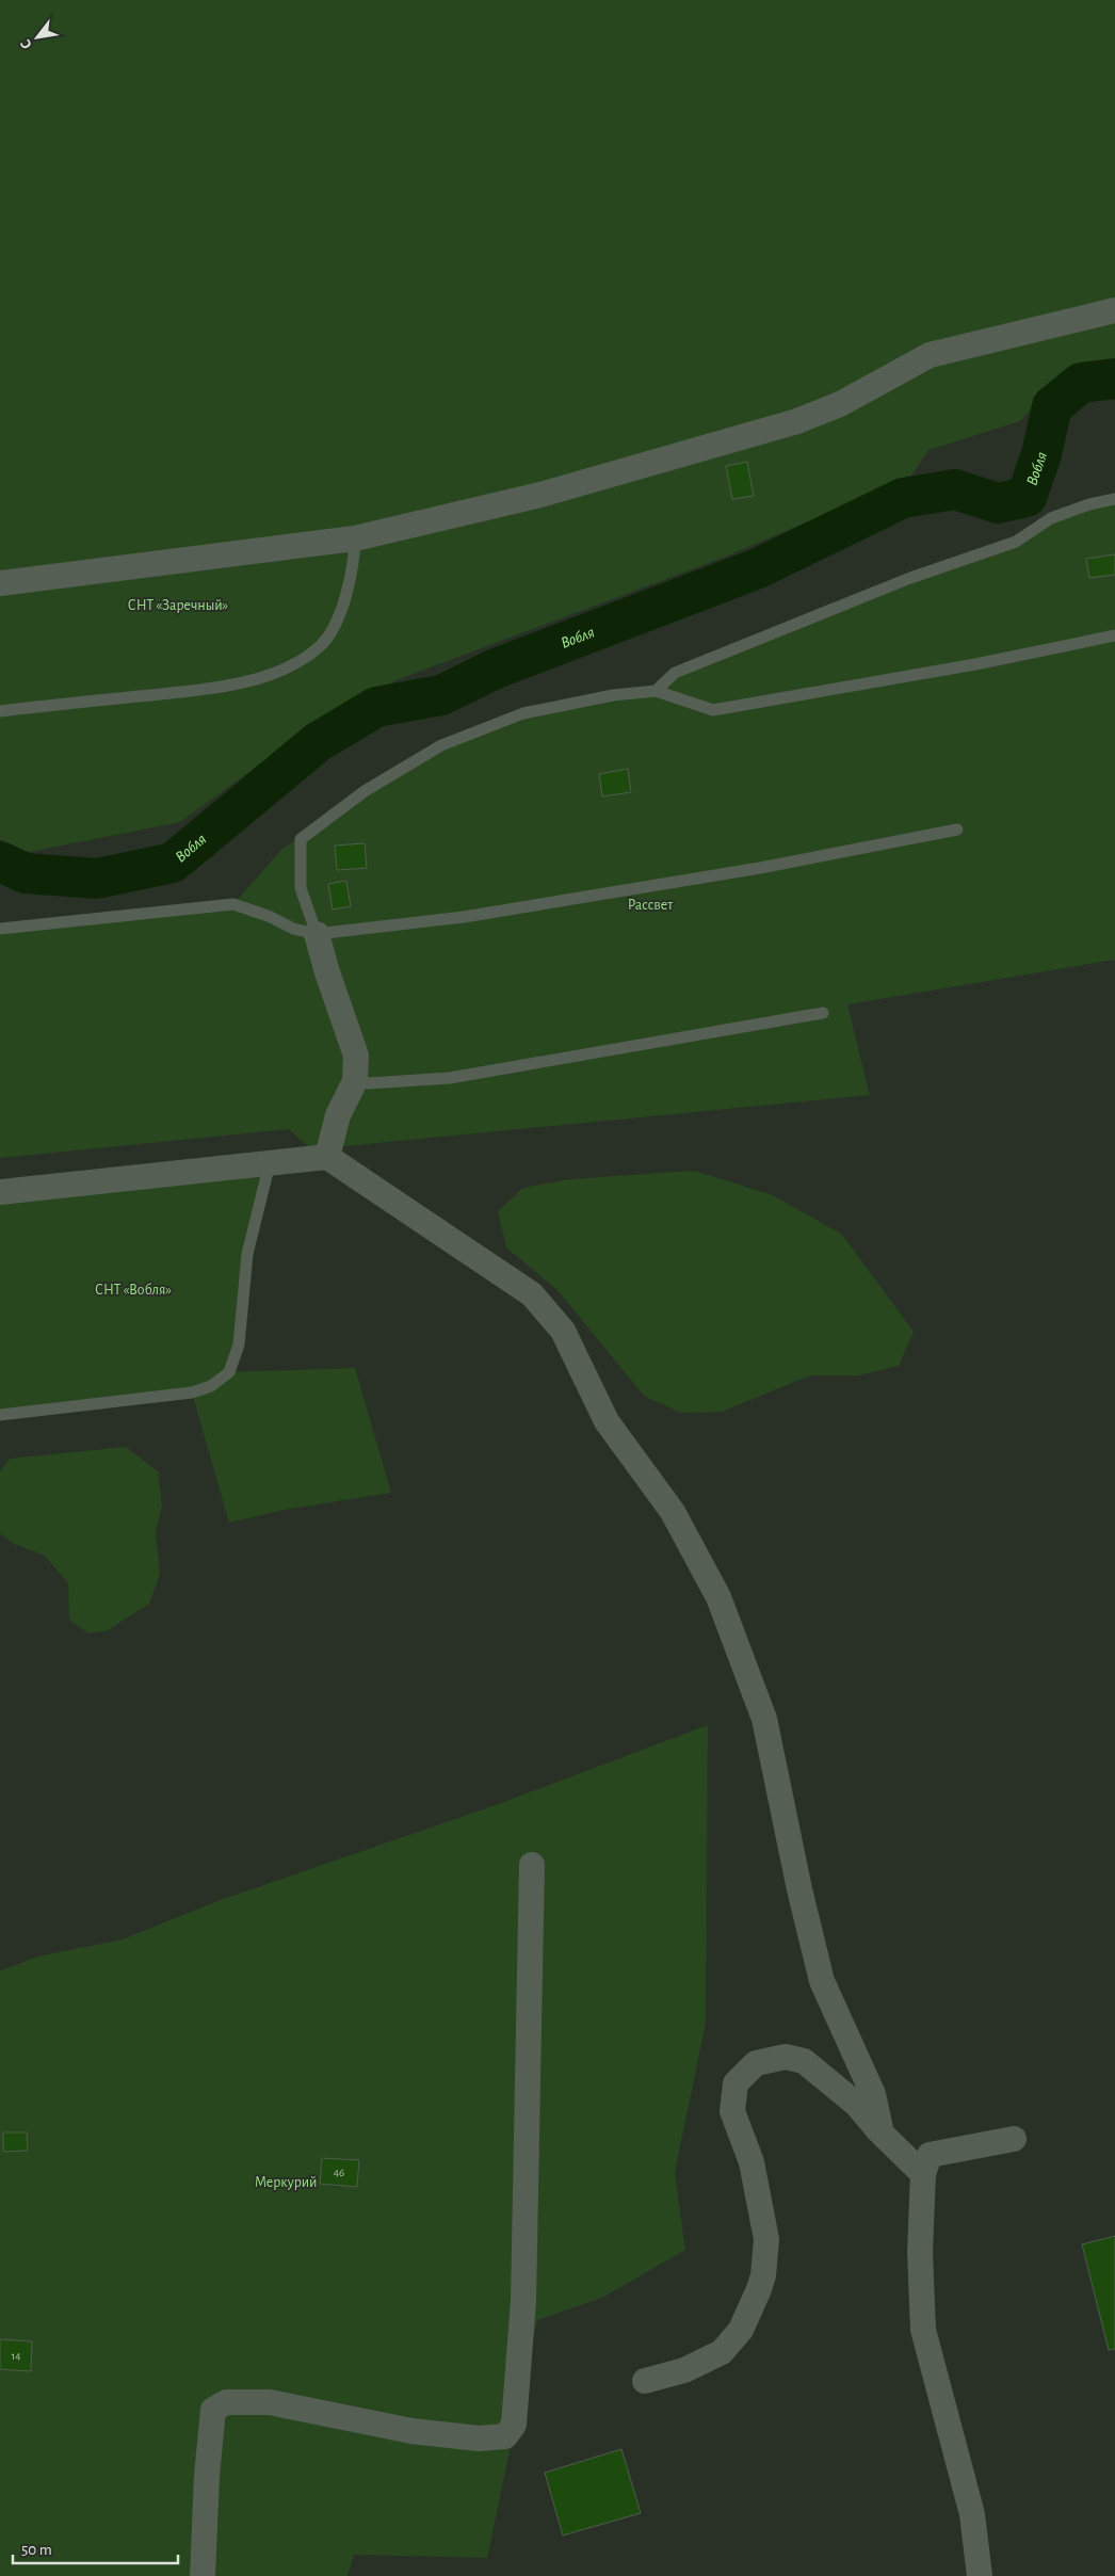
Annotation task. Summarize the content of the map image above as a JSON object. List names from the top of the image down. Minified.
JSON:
{"water":["Вобля"],"parks":["СНТ «Заречный»","Рассвет","СНТ «Вобля»","Меркурий"],"house_numbers":["46","14"],"scale_bar":"50 m","north":"bottom left"}
